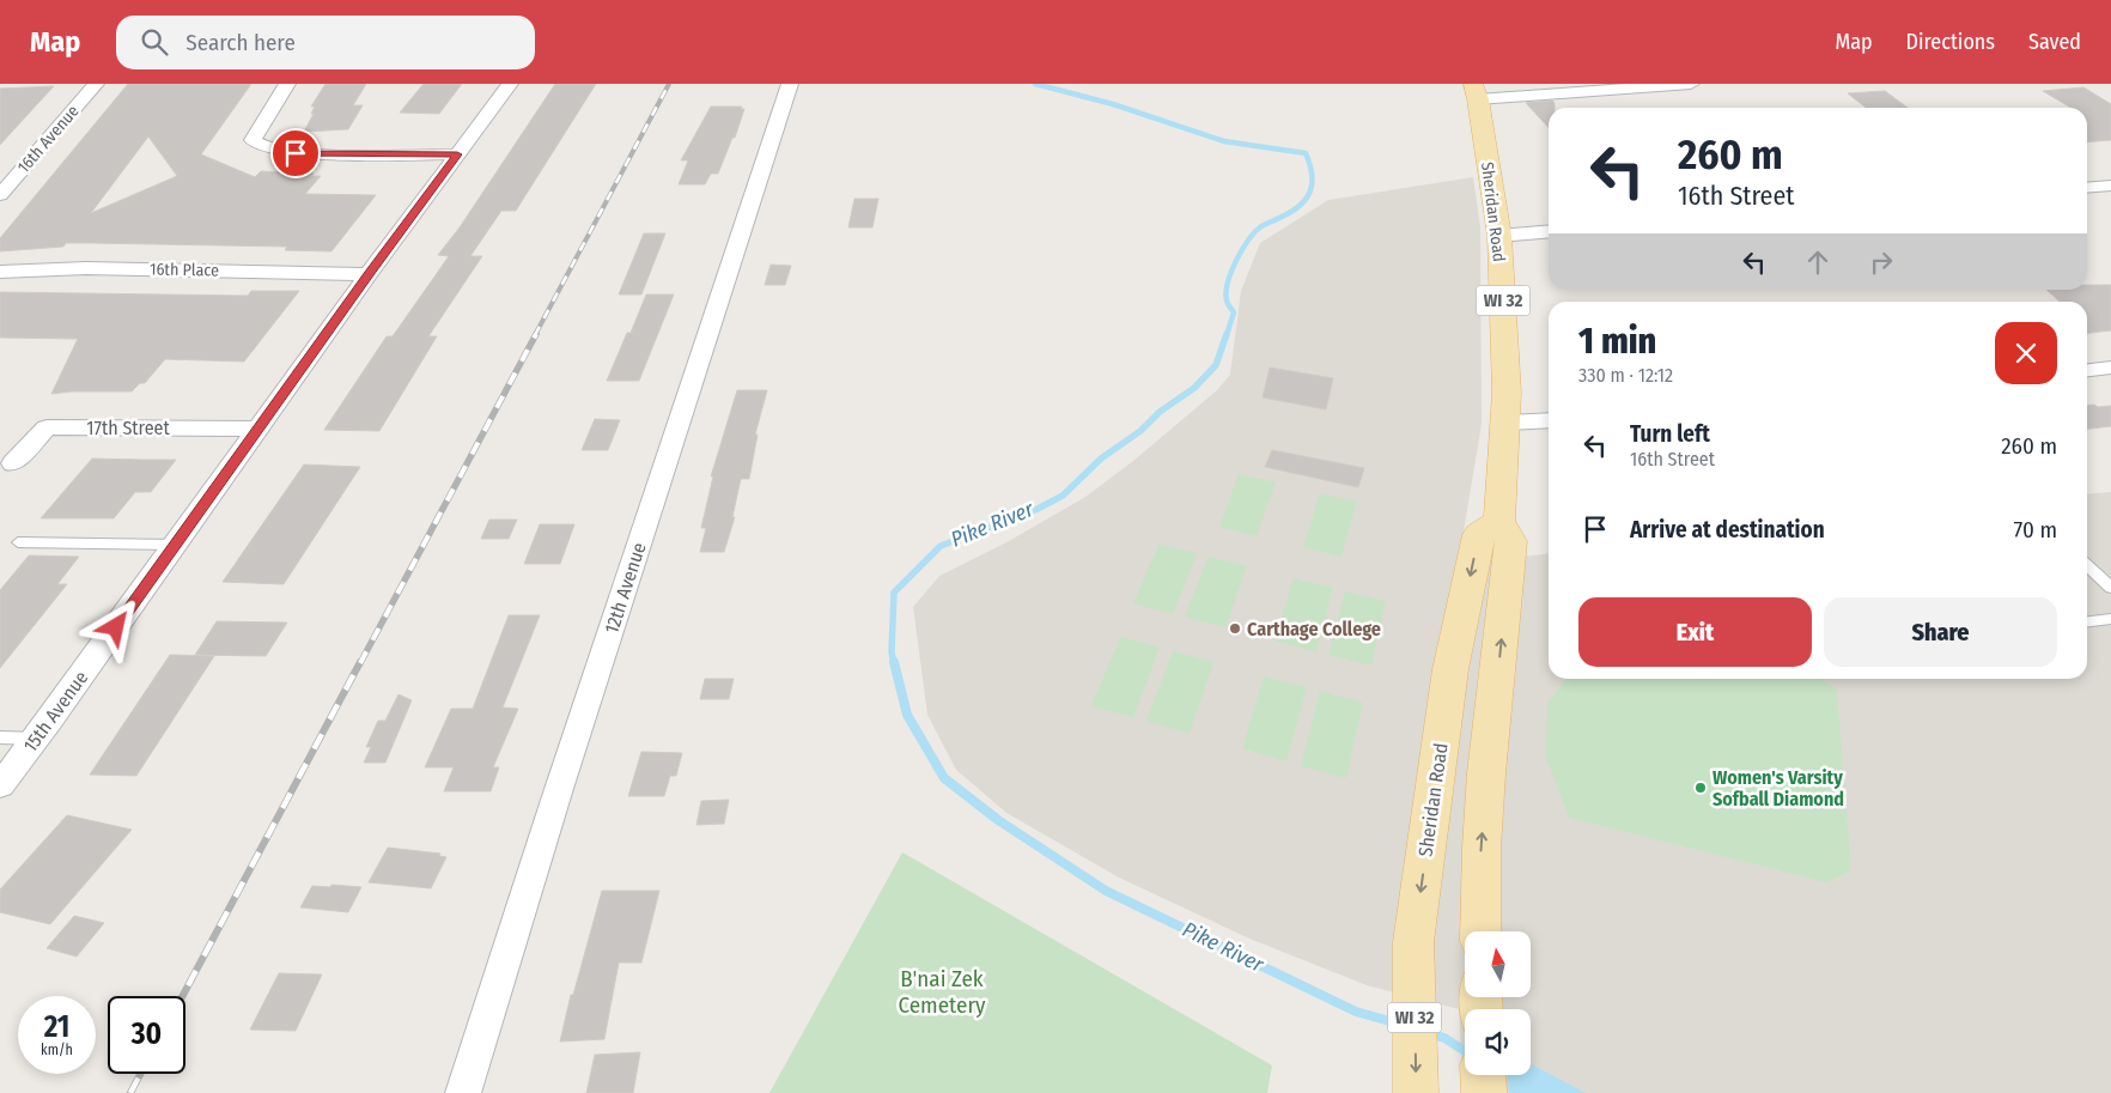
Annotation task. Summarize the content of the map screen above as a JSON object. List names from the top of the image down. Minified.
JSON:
{"streets":{"main road":["Sheridan Road","WI 32"],"street":["16th Avenue","16th Place","17th Street","12th Avenue","15th Avenue"]},"crossings":[["16th Place","15th Avenue"],["17th Street","15th Avenue"]],"water":["Pike River"],"parks":["B'nai Zek Cemetery"],"places":["Carthage College","Women's Varsity Sofball Diamond"],"north":"top","page":{"header":"Map","search":"Search here","nav":["Map","Directions","Saved"],"turn":["260 m","16th Street"],"heading":["1 min","330 m · 12:12"],"list":[{"name":"Turn left","note":"16th Street","value":"260 m"},{"name":"Arrive at destination","value":"70 m"}],"buttons":["Exit","Share"],"speed":"21 km/h","limit":"30"}}
